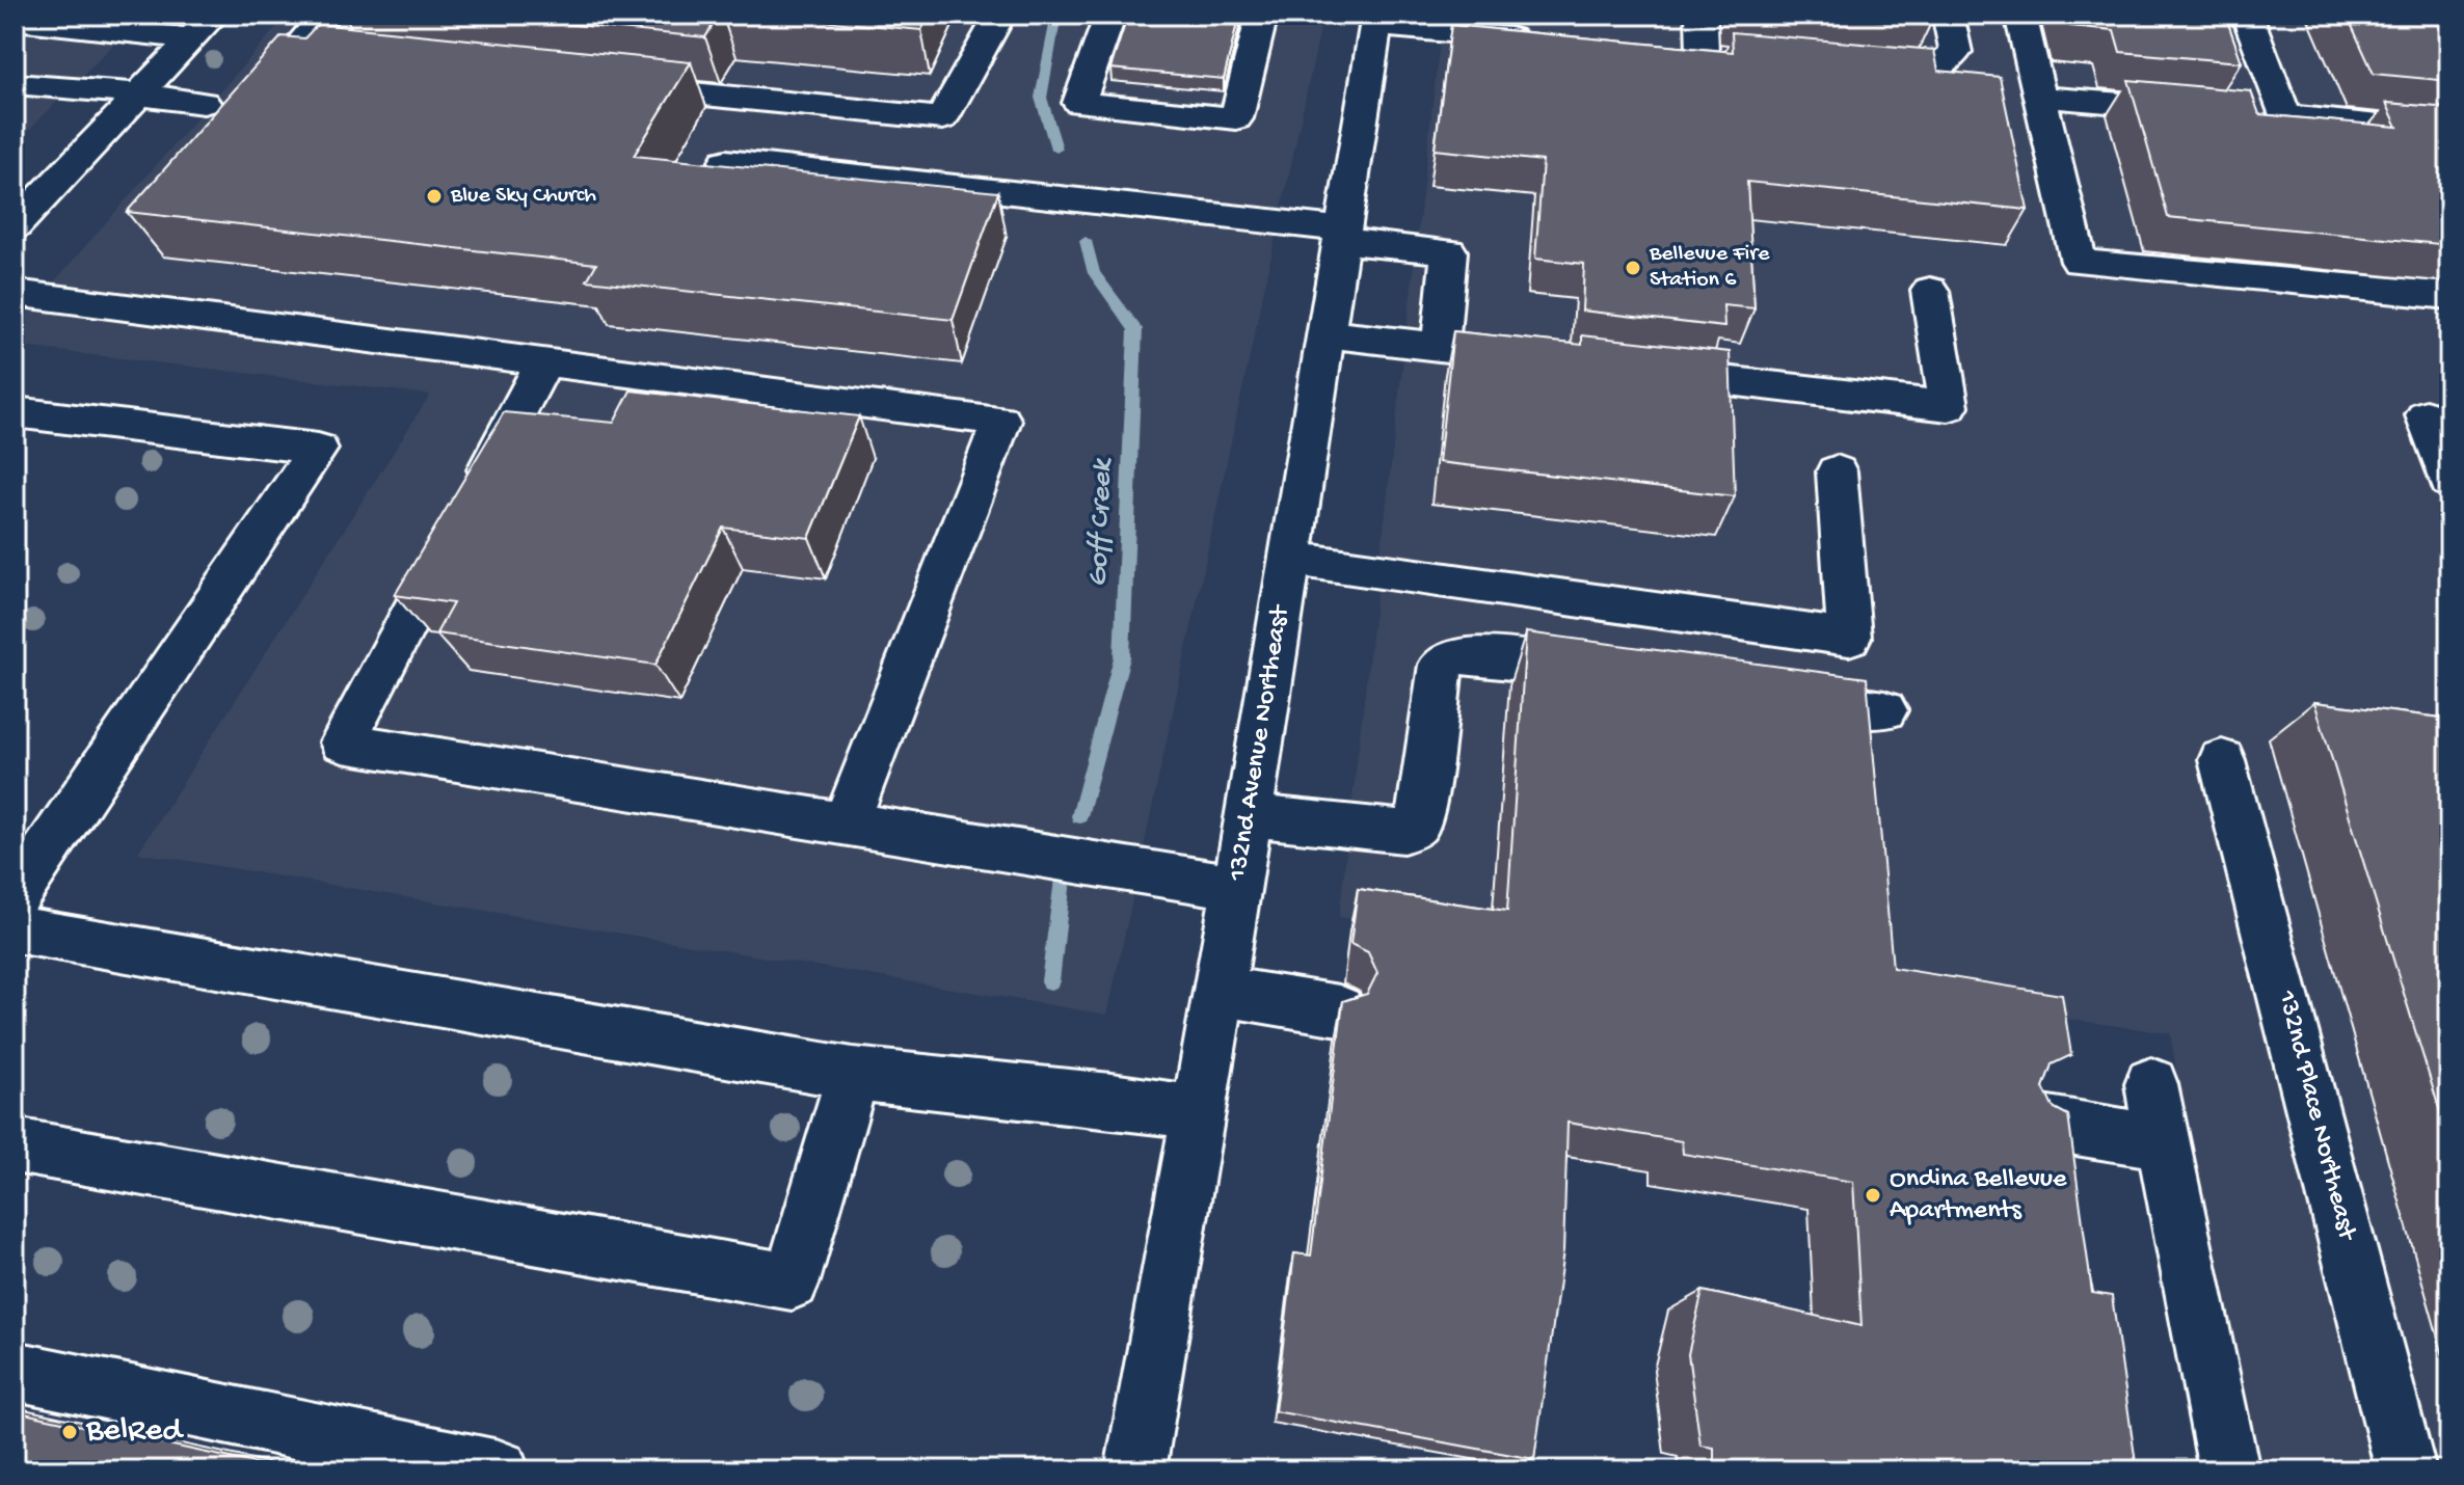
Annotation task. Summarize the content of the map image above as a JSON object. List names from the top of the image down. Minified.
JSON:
{"streets":{"street":["132nd Avenue Northeast","132nd Place Northeast"]},"water":["Goff Creek"],"places":["Blue Sky Church","Bellevue Fire Station 6","Ondina Bellevue Apartments","BelRed"]}
